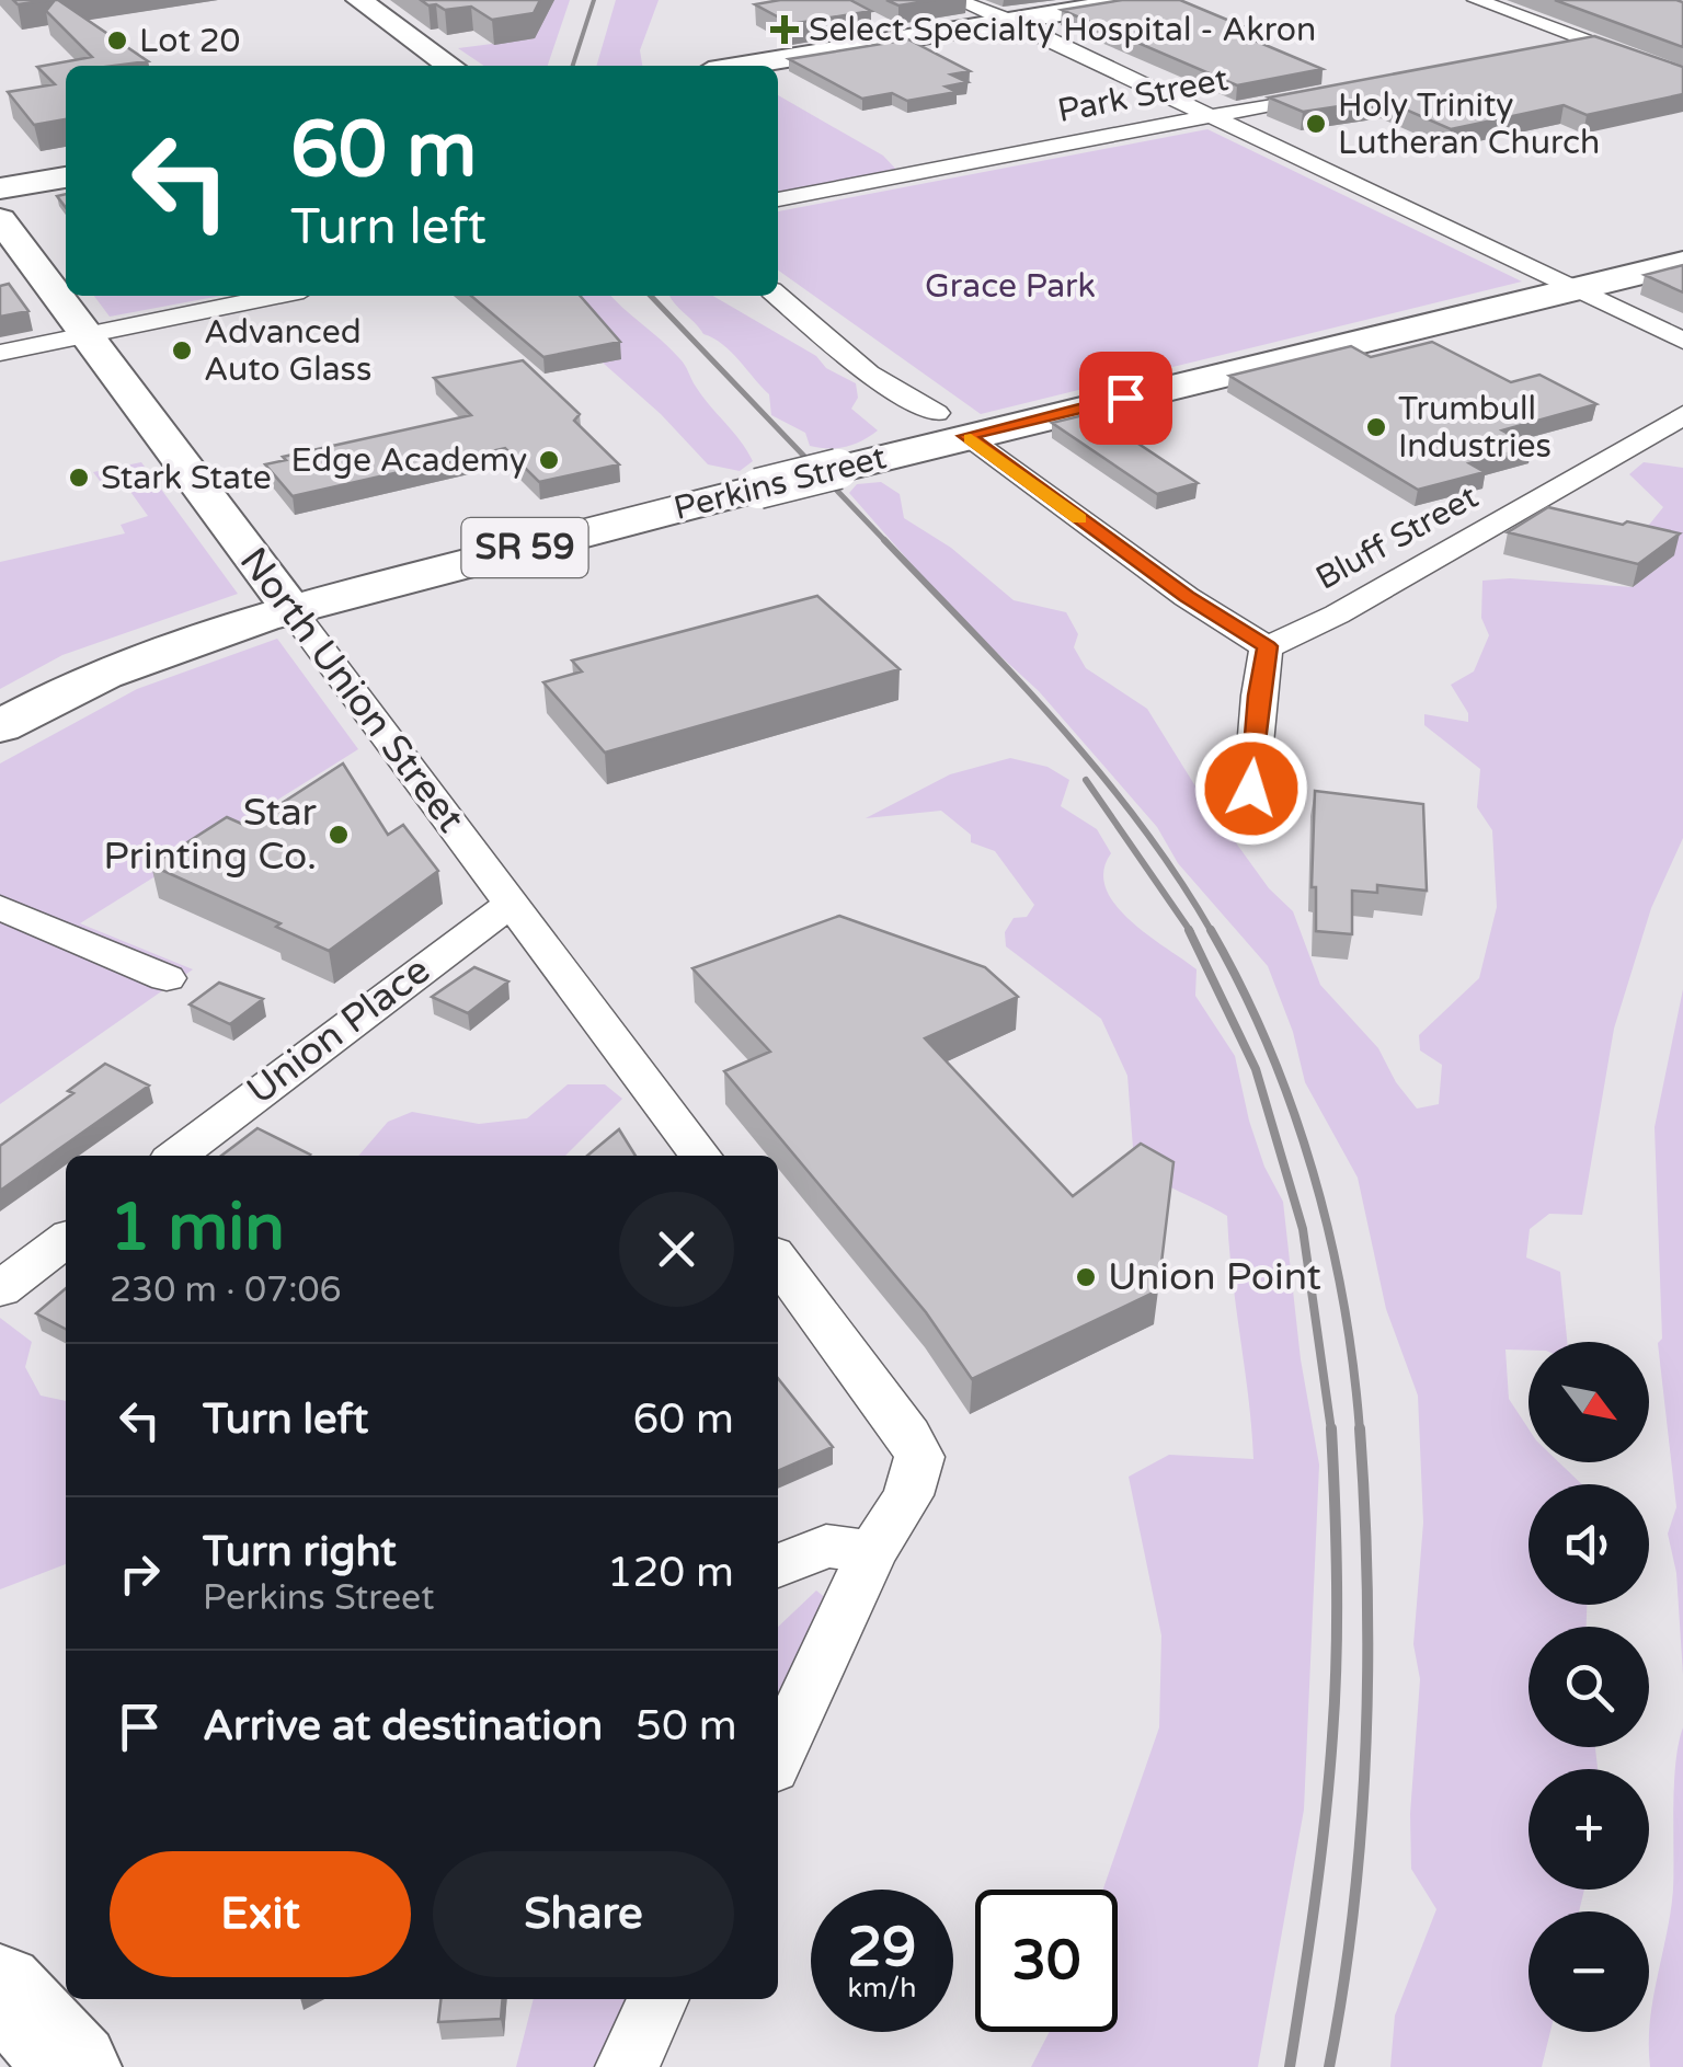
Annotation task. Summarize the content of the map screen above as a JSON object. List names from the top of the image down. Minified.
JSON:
{"streets":{"main road":["Perkins Street","SR 59"],"street":["Park Street","Bluff Street","North Union Street","Union Place"]},"crossings":[["Perkins Street","SR 59"],["Perkins Street","North Union Street"],["North Union Street","Union Place"]],"parks":["Grace Park"],"places":{"health":["Select Specialty Hospital - Akron"],"other":["Lot 20","Holy Trinity Lutheran Church","Advanced Auto Glass","Trumbull Industries","Edge Academy","Stark State","Star Printing Co.","Union Point"]},"north":"bottom right","page":{"turn":["60 m","Turn left"],"heading":["1 min","230 m · 07:06"],"map_buttons":["+","−"],"list":[{"name":"Turn left","value":"60 m"},{"name":"Turn right","note":"Perkins Street","value":"120 m"},{"name":"Arrive at destination","value":"50 m"}],"buttons":["Exit","Share"],"speed":"29 km/h","limit":"30"}}
